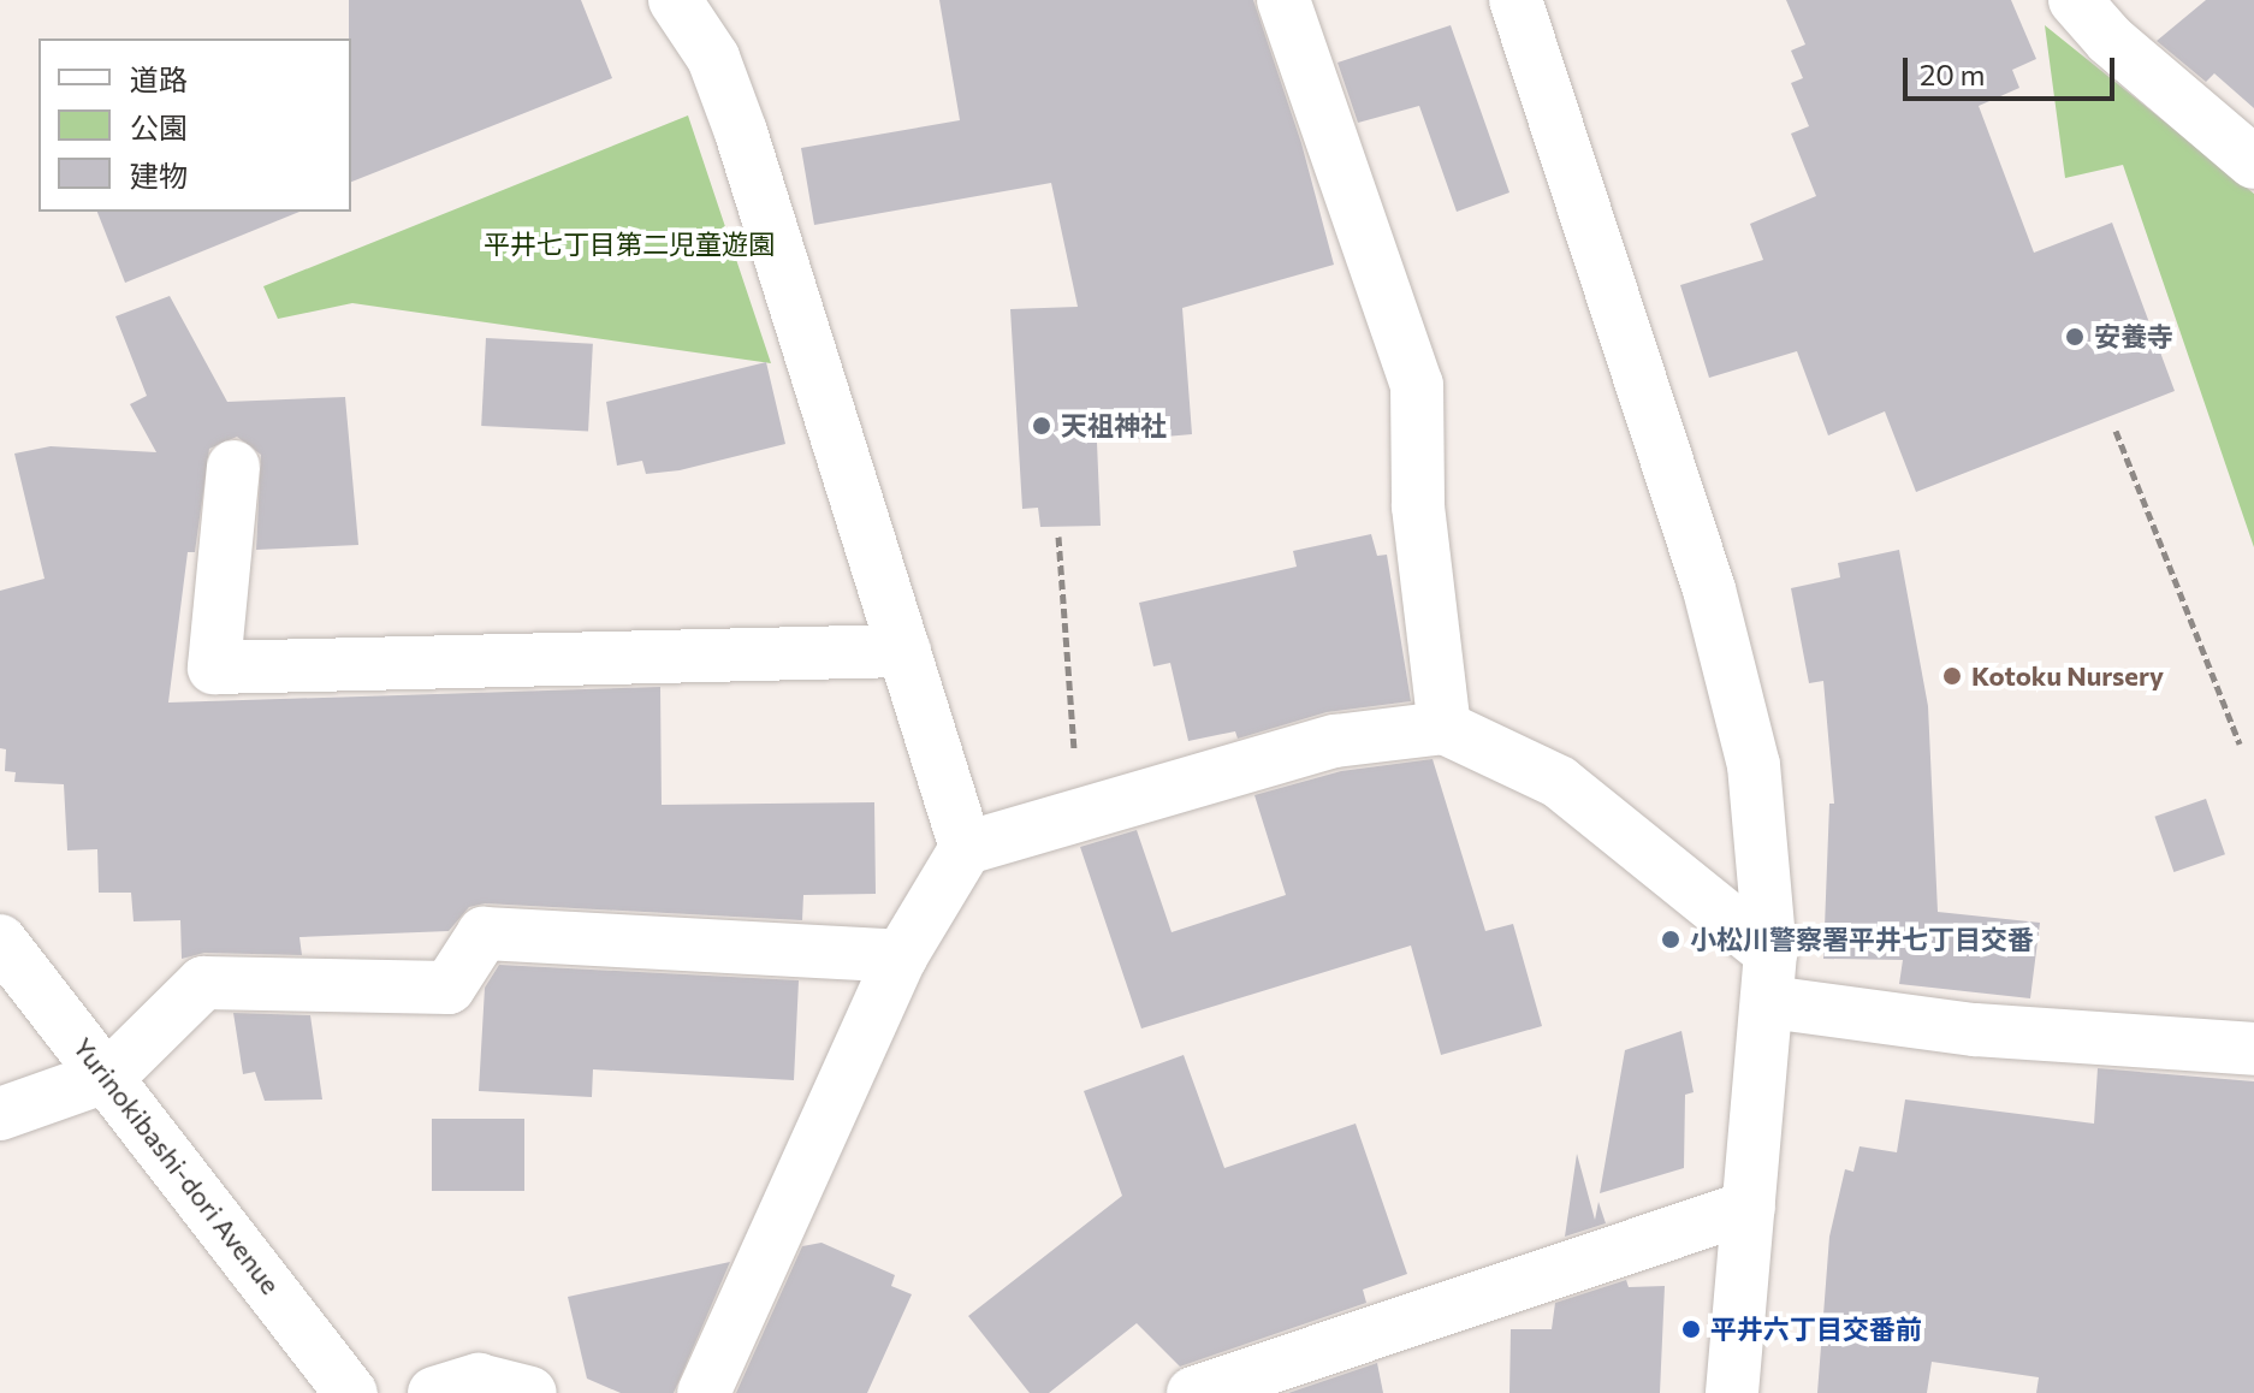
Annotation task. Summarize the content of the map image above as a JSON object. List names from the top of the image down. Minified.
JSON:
{"streets":{"street":["Yurinokibashi-dori Avenue"]},"parks":["平井七丁目第二児童遊園"],"places":["安養寺","天祖神社","Kotoku Nursery","小松川警察署平井七丁目交番","平井六丁目交番前"],"legend":["道路","公園","建物"],"scale_bar":"20 m"}
